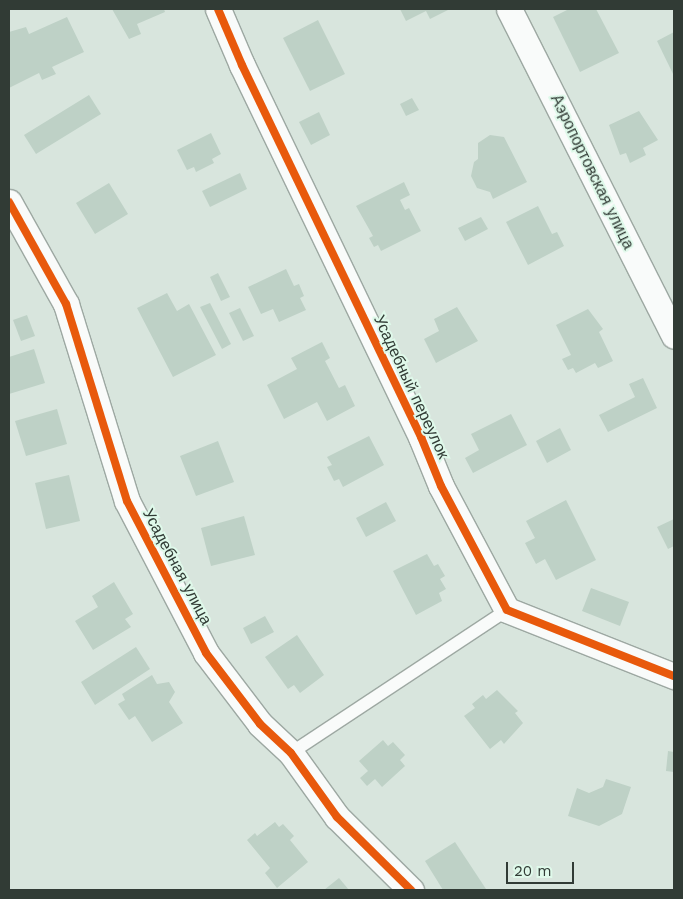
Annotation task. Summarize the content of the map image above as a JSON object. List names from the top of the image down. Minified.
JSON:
{"streets":{"street":["Аэропортовская улица","Усадебный переулок","Усадебная улица"]},"scale_bar":"20 m"}
